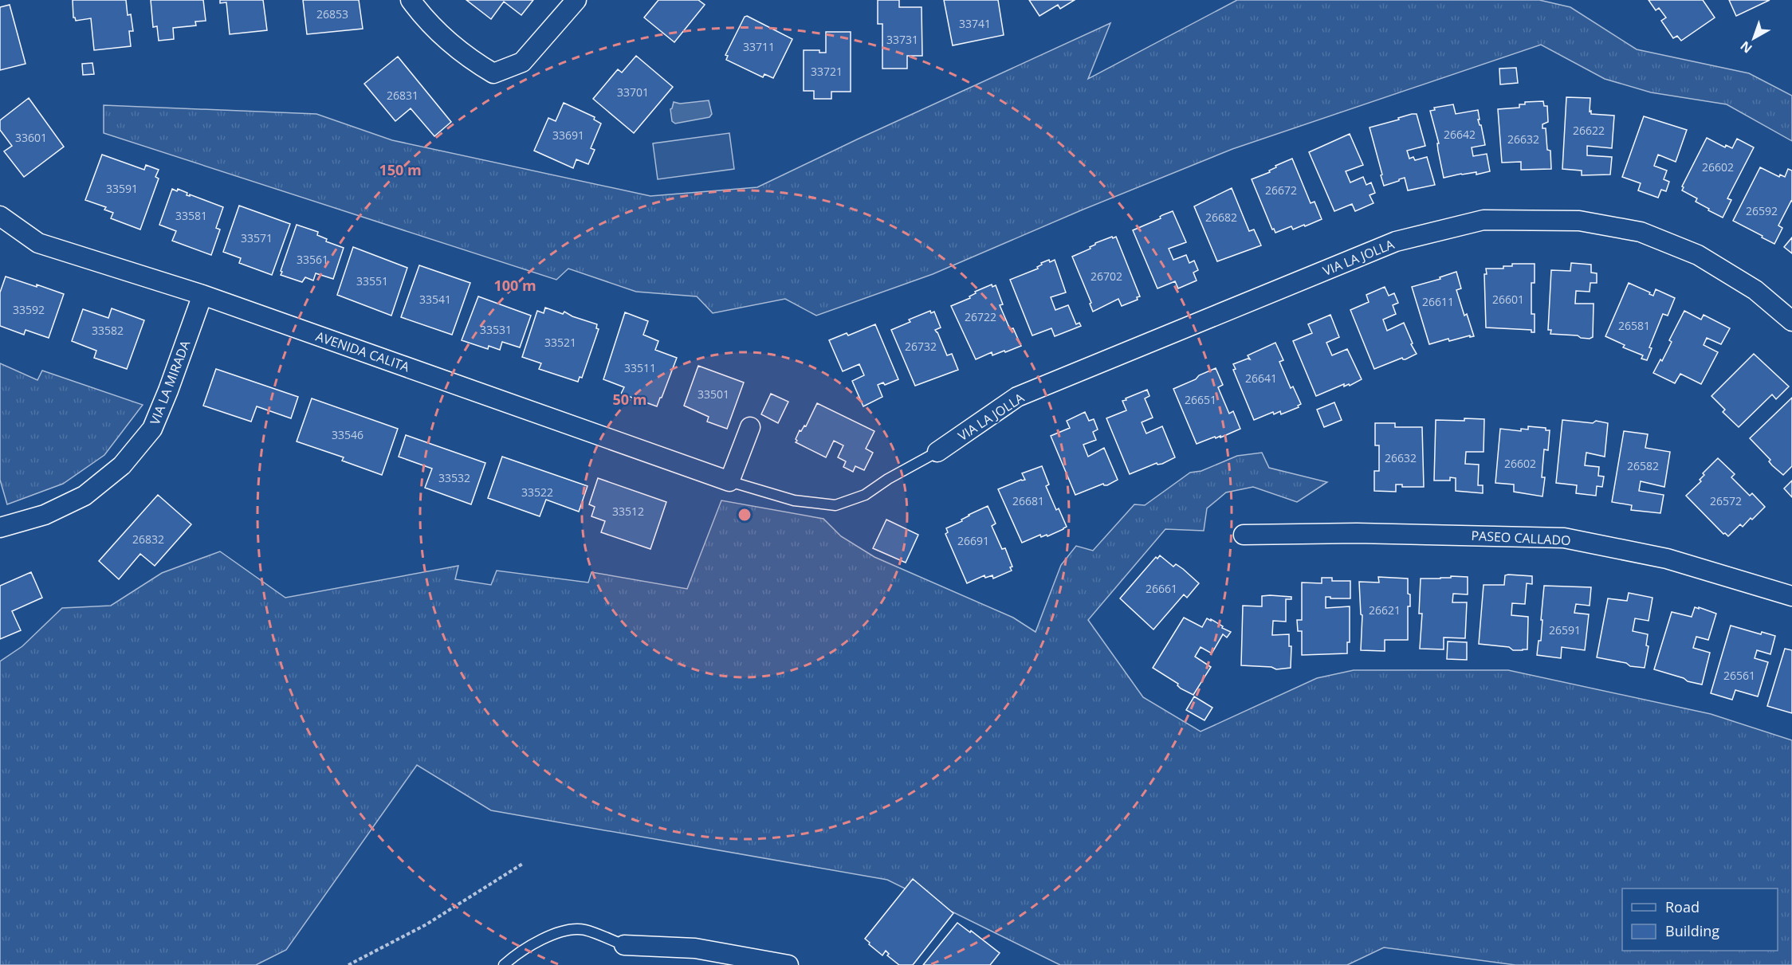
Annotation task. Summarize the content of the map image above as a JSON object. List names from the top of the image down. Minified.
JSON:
{"streets":{"street":["VIA LA JOLLA","AVENIDA CALITA","VIA LA MIRADA","PASEO CALLADO"]},"crossings":[["AVENIDA CALITA","VIA LA MIRADA"]],"house_numbers":["26853","33741","33731","33711","33721","33701","26831","26622","26642","33691","33601","26632","26602","33591","26672","26592","33581","26682","33571","33561","26702","33551","33541","26601","26611","33592","26722","26581","33531","33582","33521","26732","33511","26641","33501","26651","33546","26632","26602","26582","33532","33522","26681","26572","33512","26832","26691","26661","26621","26591","26561"],"legend":["Road","Building"],"north":"bottom left","rings":["150 m","100 m","50 m"]}
